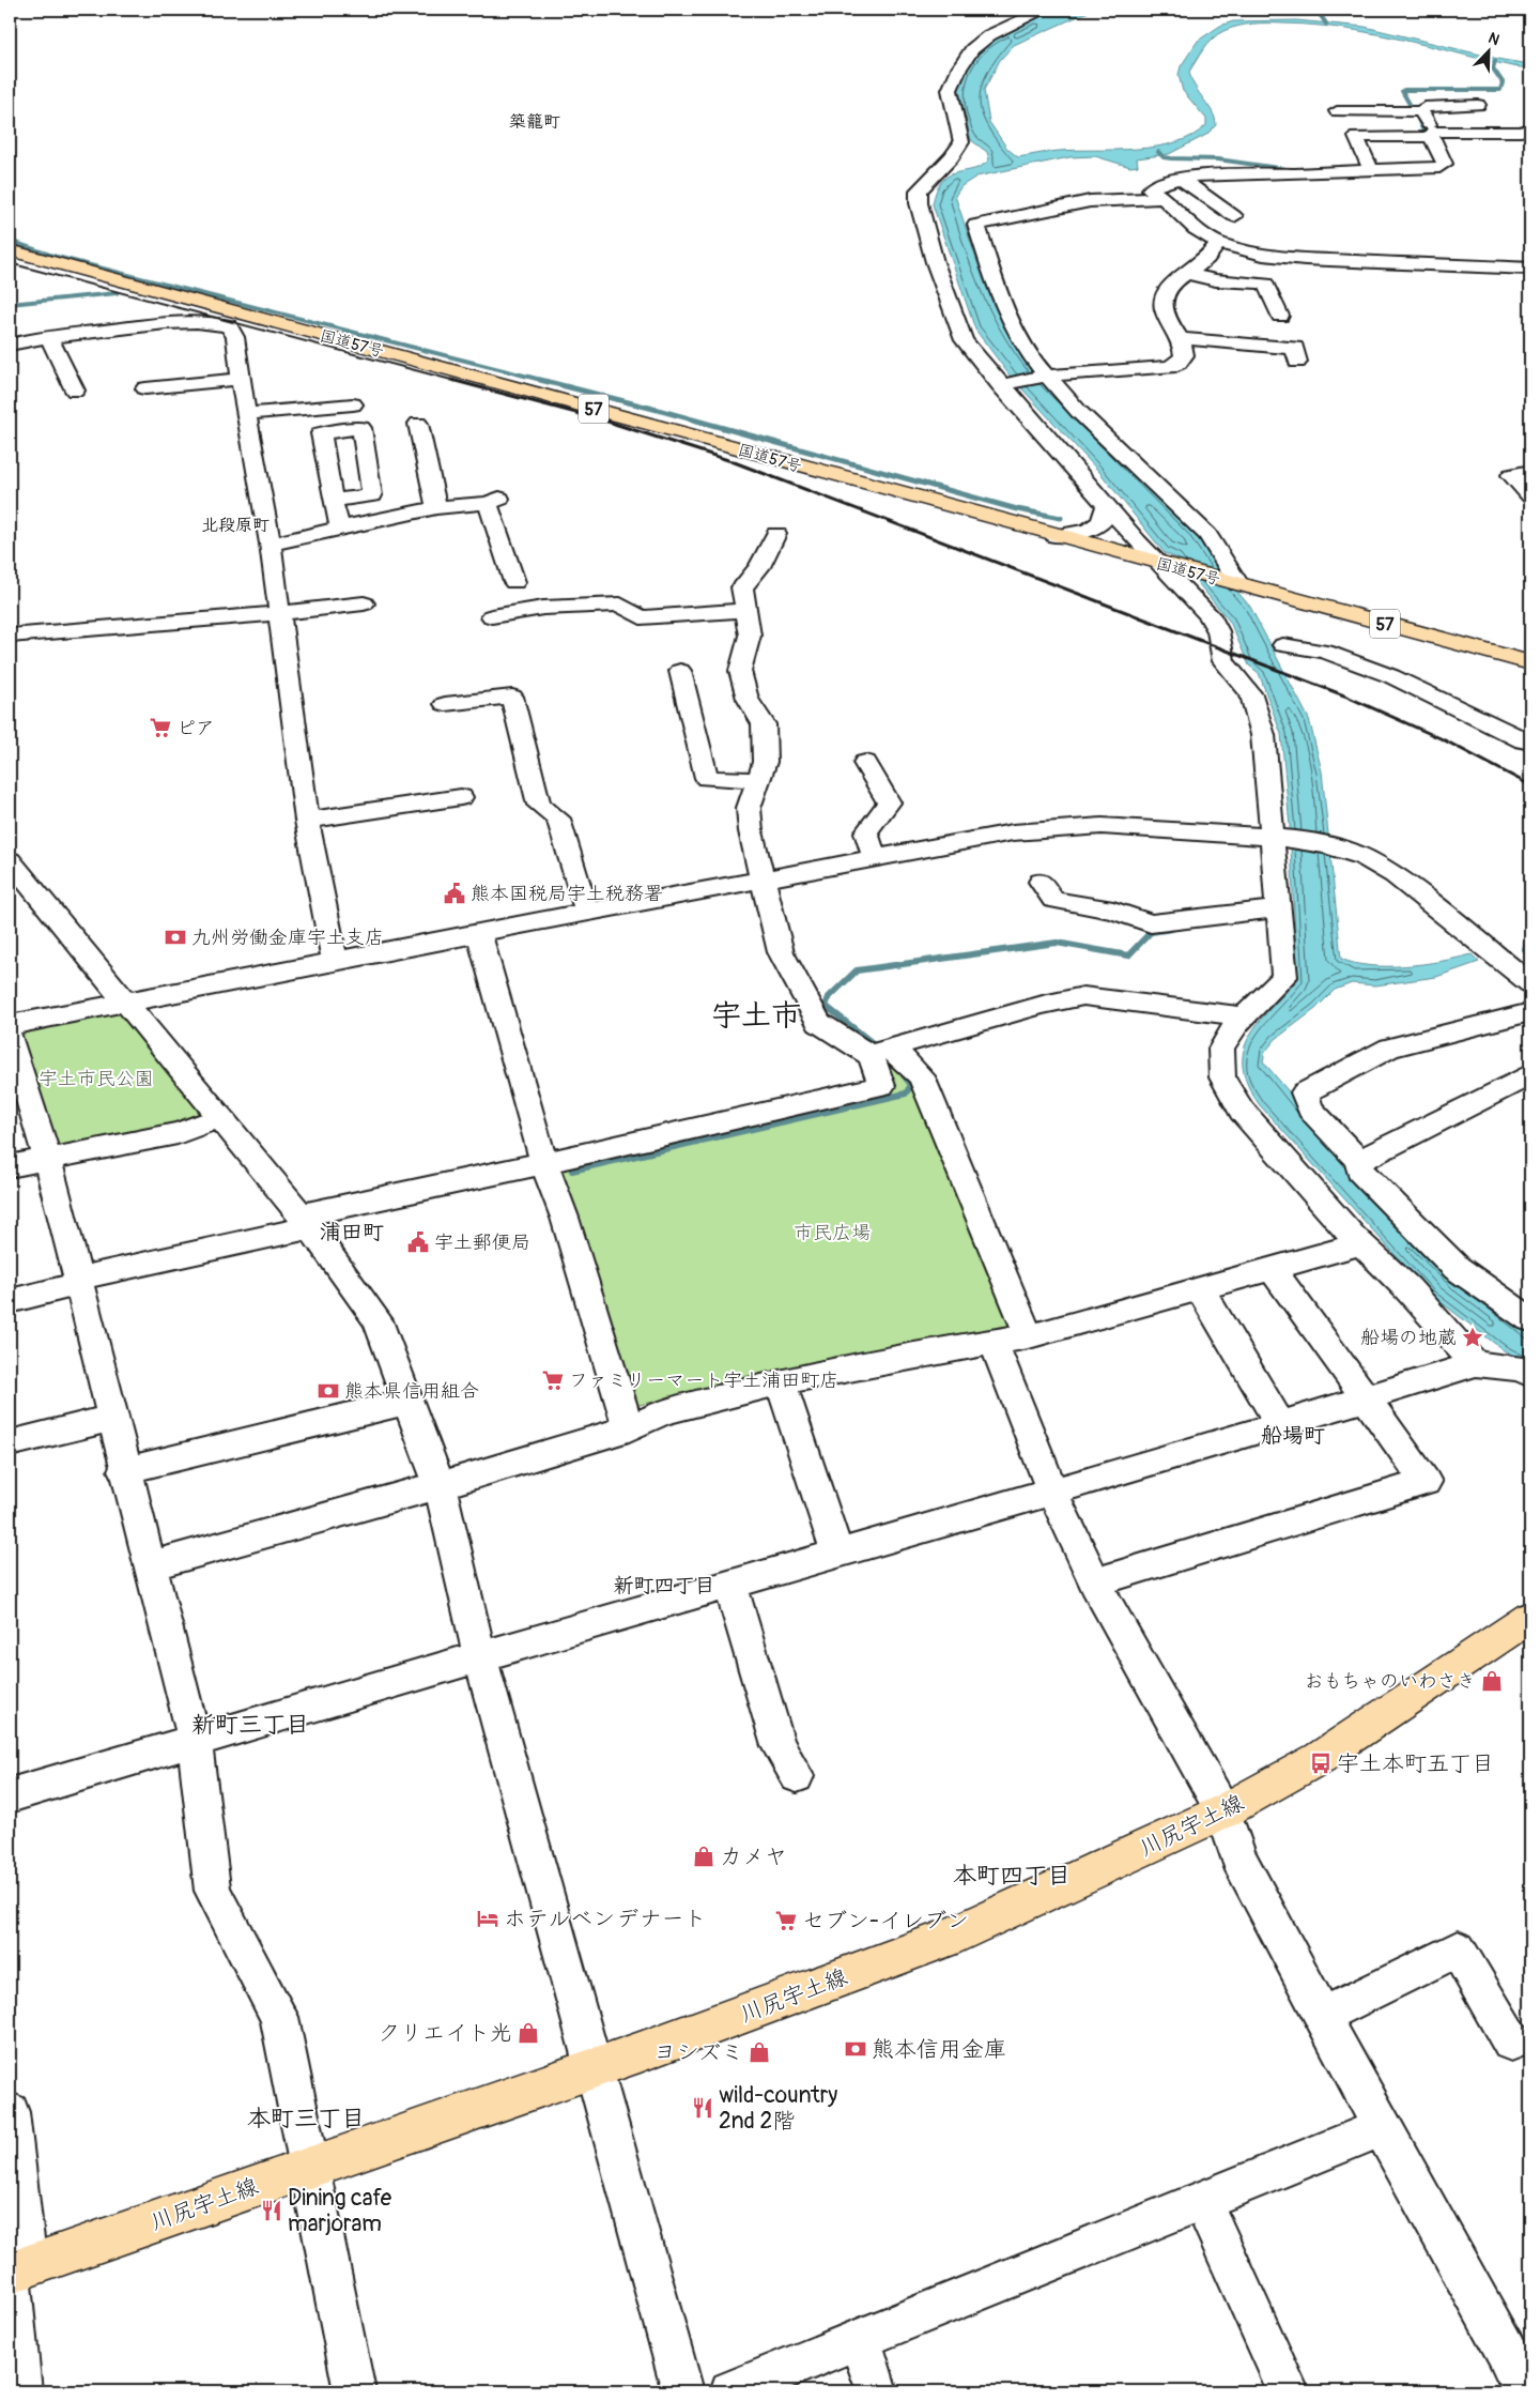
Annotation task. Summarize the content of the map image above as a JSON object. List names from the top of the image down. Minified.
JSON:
{"streets":{"main road":["国道57号","57","川尻宇土線"]},"districts":["築籠町","北段原町","宇土市","浦田町","船場町","新町四丁目","新町三丁目","本町四丁目","本町三丁目"],"parks":["宇土市民公園","市民広場"],"places":{"supermarket":["ピア","ファミリーマート宇土浦田町店","セブン-イレブン"],"public building":["熊本国税局宇土税務署","宇土郵便局"],"bank":["九州労働金庫宇土支店","熊本県信用組合","熊本信用金庫"],"place":["船場の地蔵"],"shop":["おもちゃのいわさき","カメヤ","クリエイト光","ヨシズミ"],"bus stop":["宇土本町五丁目"],"hotel":["ホテルベンデナート"],"restaurant":["wild-country 2nd 2階","Dining cafe marjoram"]},"north":"top right"}
